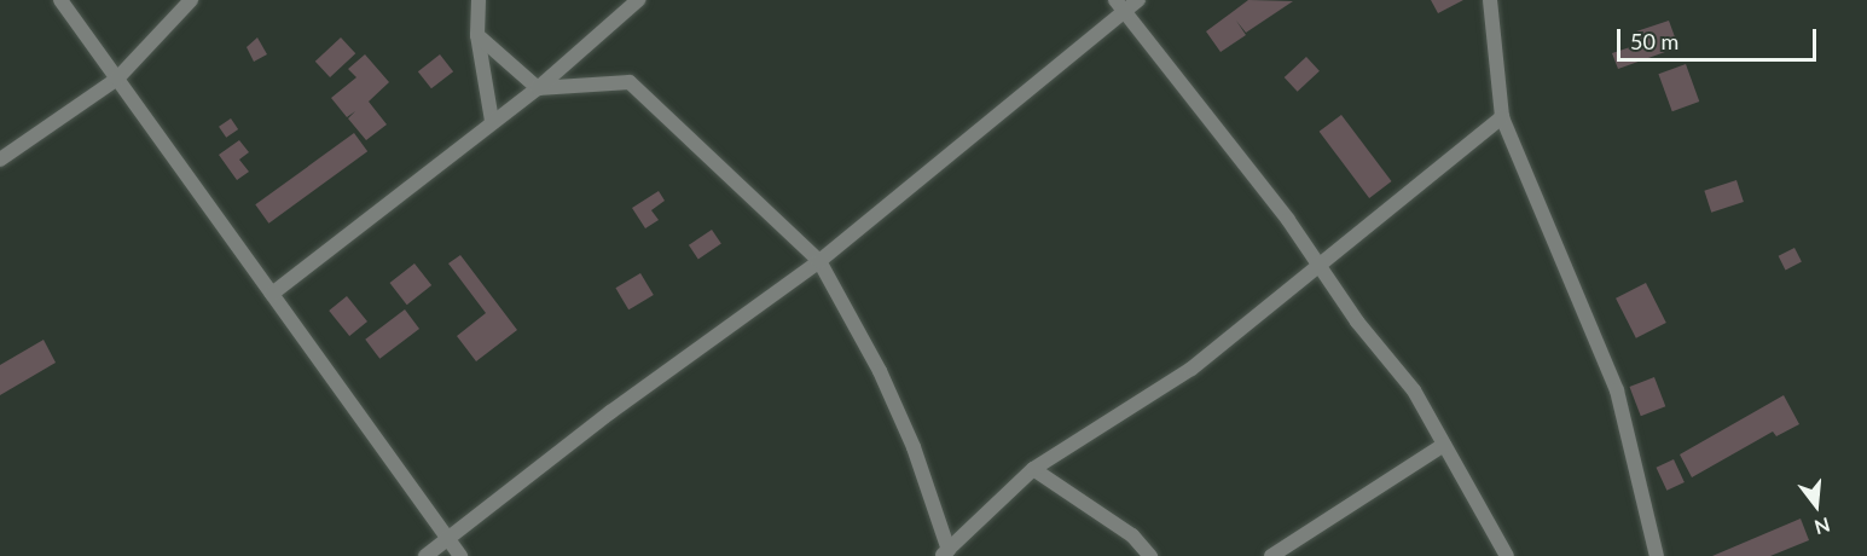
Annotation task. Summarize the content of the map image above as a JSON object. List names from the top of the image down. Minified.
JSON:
{"scale_bar":"50 m","north":"bottom"}
